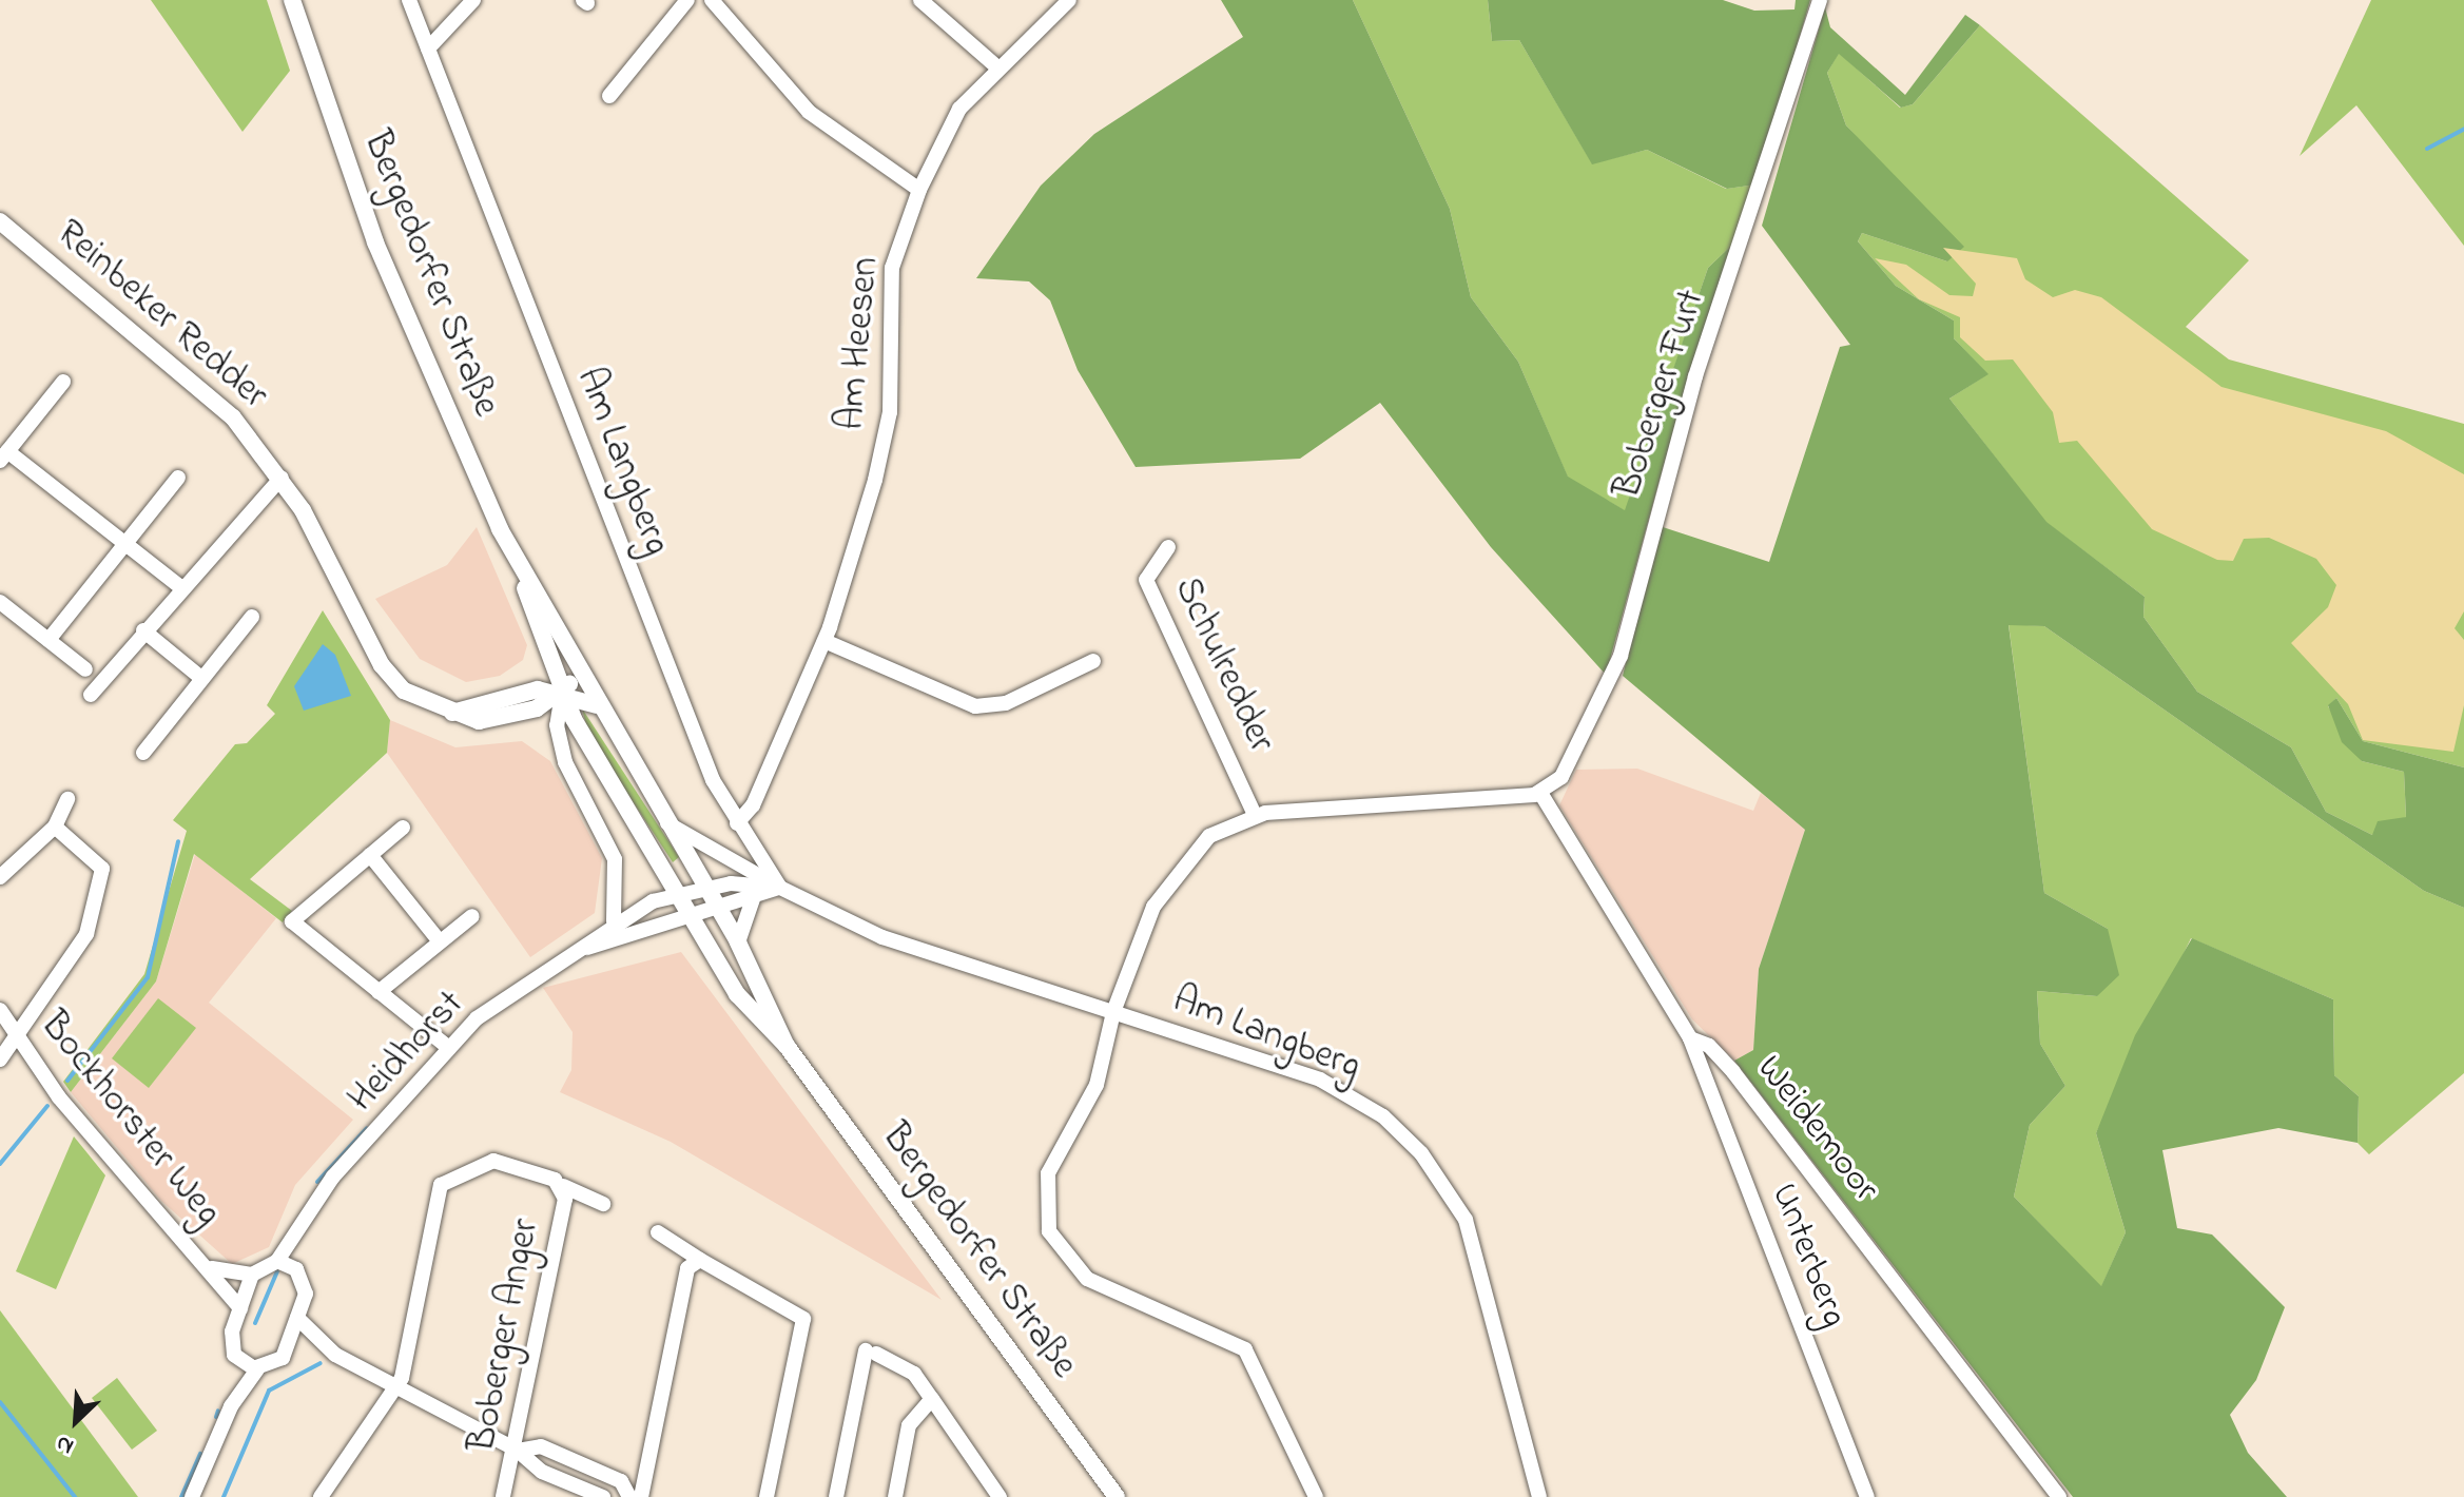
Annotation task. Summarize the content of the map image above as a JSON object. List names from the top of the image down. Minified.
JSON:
{"streets":{"main road":["Bergedorfer Straße","Reinbeker Redder"],"street":["Am Heesen","Boberger Furt","Am Langberg","Schulredder","Heidhorst","Bockhorster Weg","Weidemoor","Unterberg","Boberger Anger"]},"crossings":[["Bergedorfer Straße","Reinbeker Redder"],["Bergedorfer Straße","Am Langberg"],["Bergedorfer Straße","Heidhorst"],["Am Heesen","Am Langberg"],["Boberger Furt","Schulredder"],["Boberger Furt","Weidemoor"],["Am Langberg","Schulredder"],["Am Langberg","Heidhorst"],["Schulredder","Weidemoor"],["Heidhorst","Bockhorster Weg"],["Weidemoor","Unterberg"]],"north":"bottom left"}
